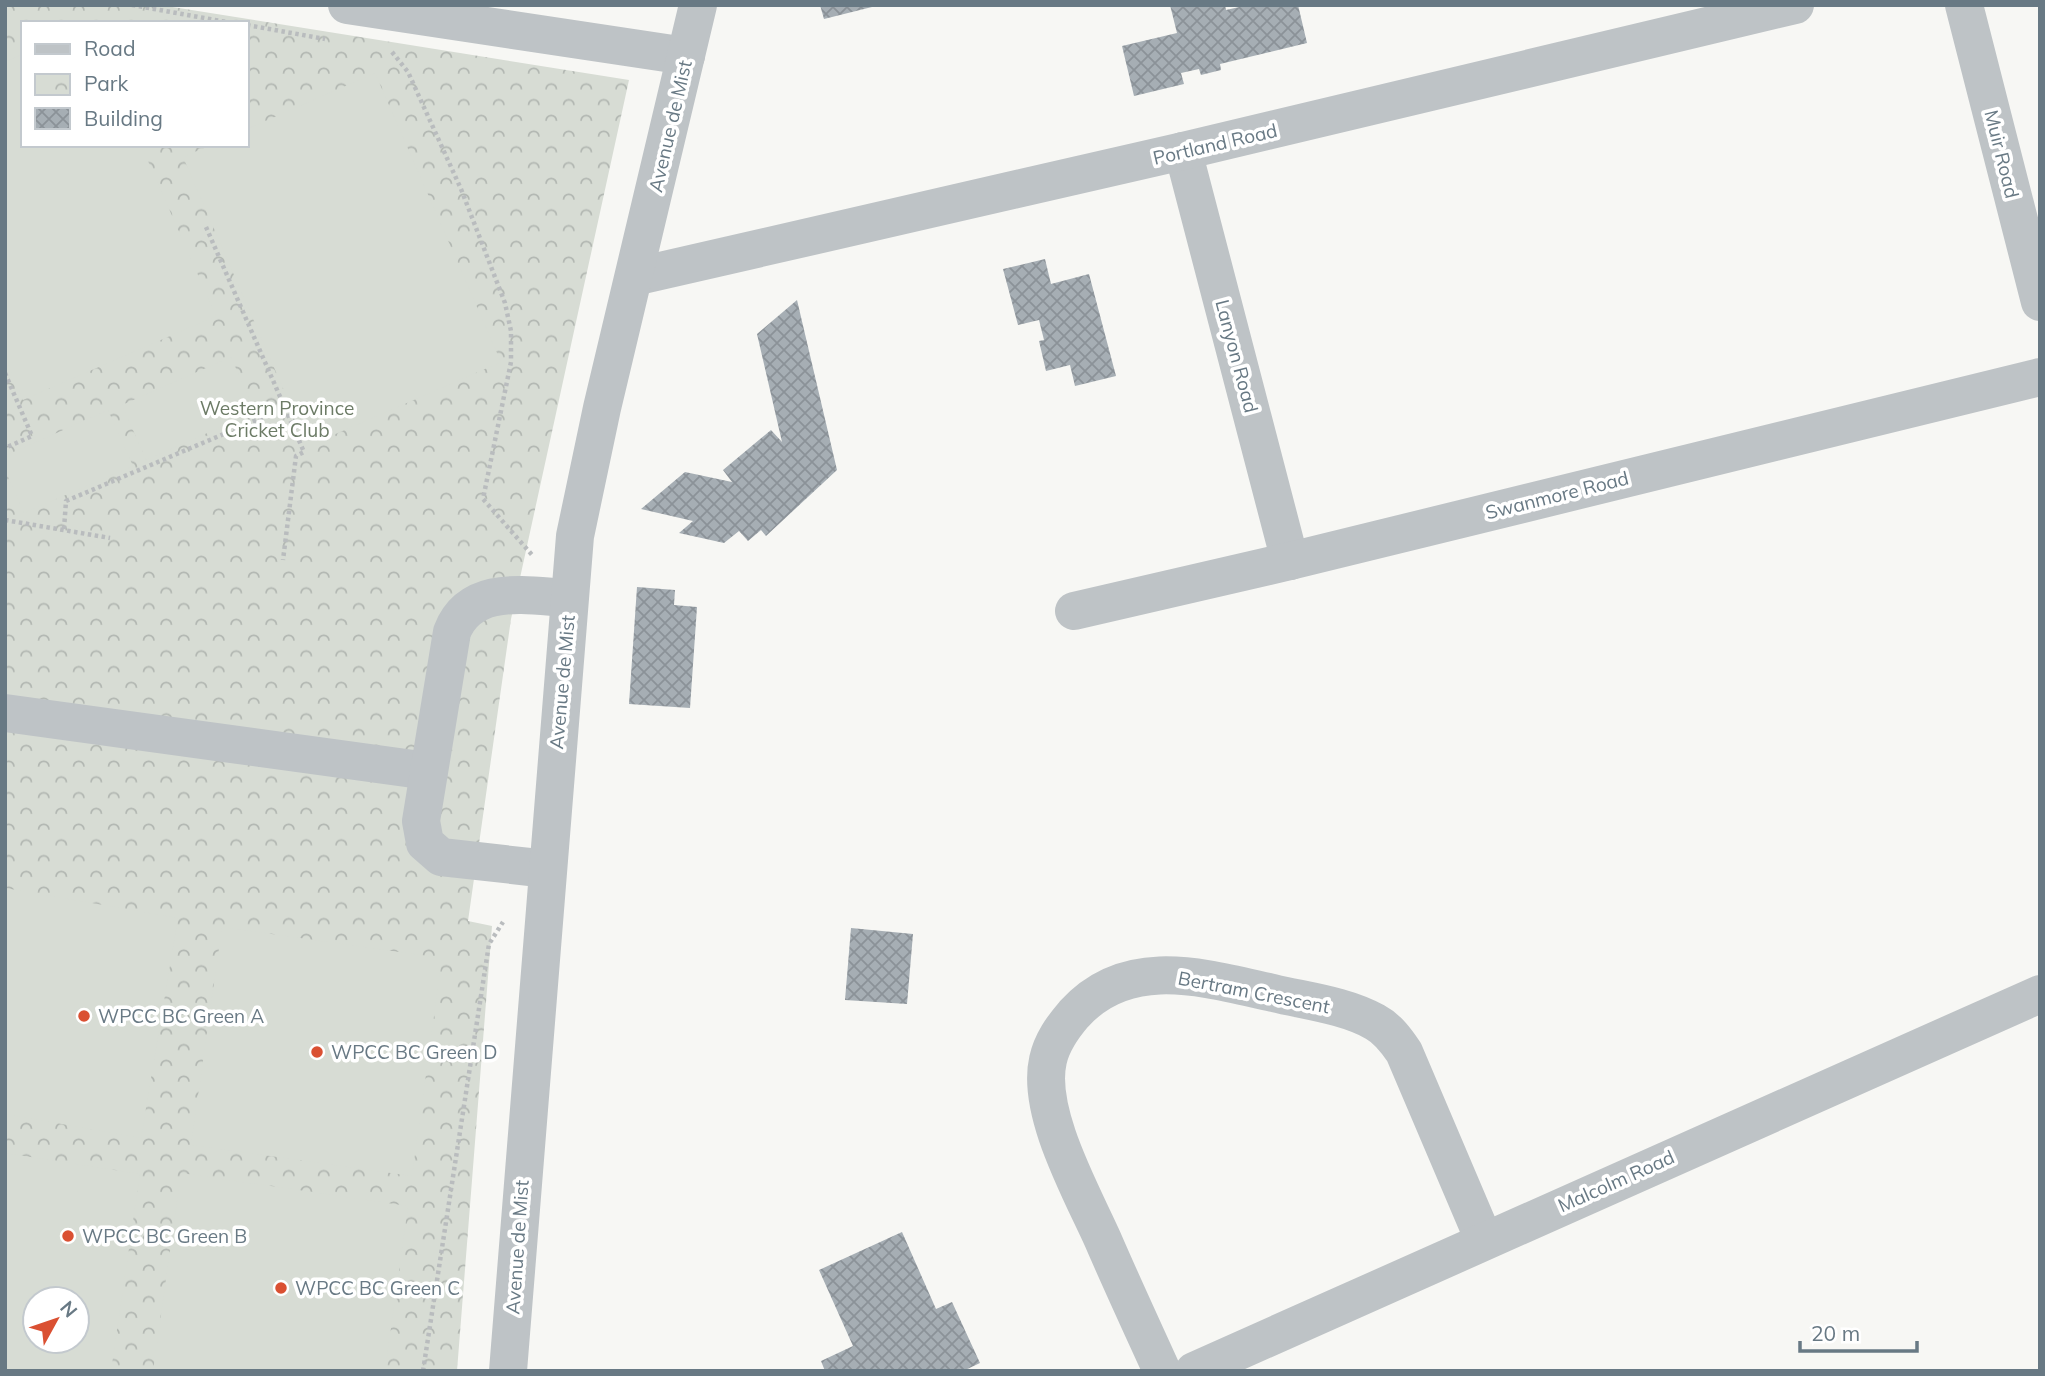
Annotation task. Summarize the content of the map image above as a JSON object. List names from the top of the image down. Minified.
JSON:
{"streets":{"street":["Avenue de Mist","Portland Road","Muir Road","Lanyon Road","Swanmore Road","Bertram Crescent","Malcolm Road"]},"crossings":[["Avenue de Mist","Portland Road"],["Portland Road","Lanyon Road"],["Lanyon Road","Swanmore Road"],["Bertram Crescent","Malcolm Road"]],"parks":["Western Province Cricket Club"],"places":["WPCC BC Green A","WPCC BC Green D","WPCC BC Green B","WPCC BC Green C"],"legend":["Road","Park","Building"],"scale_bar":"20 m","north":"top right"}
